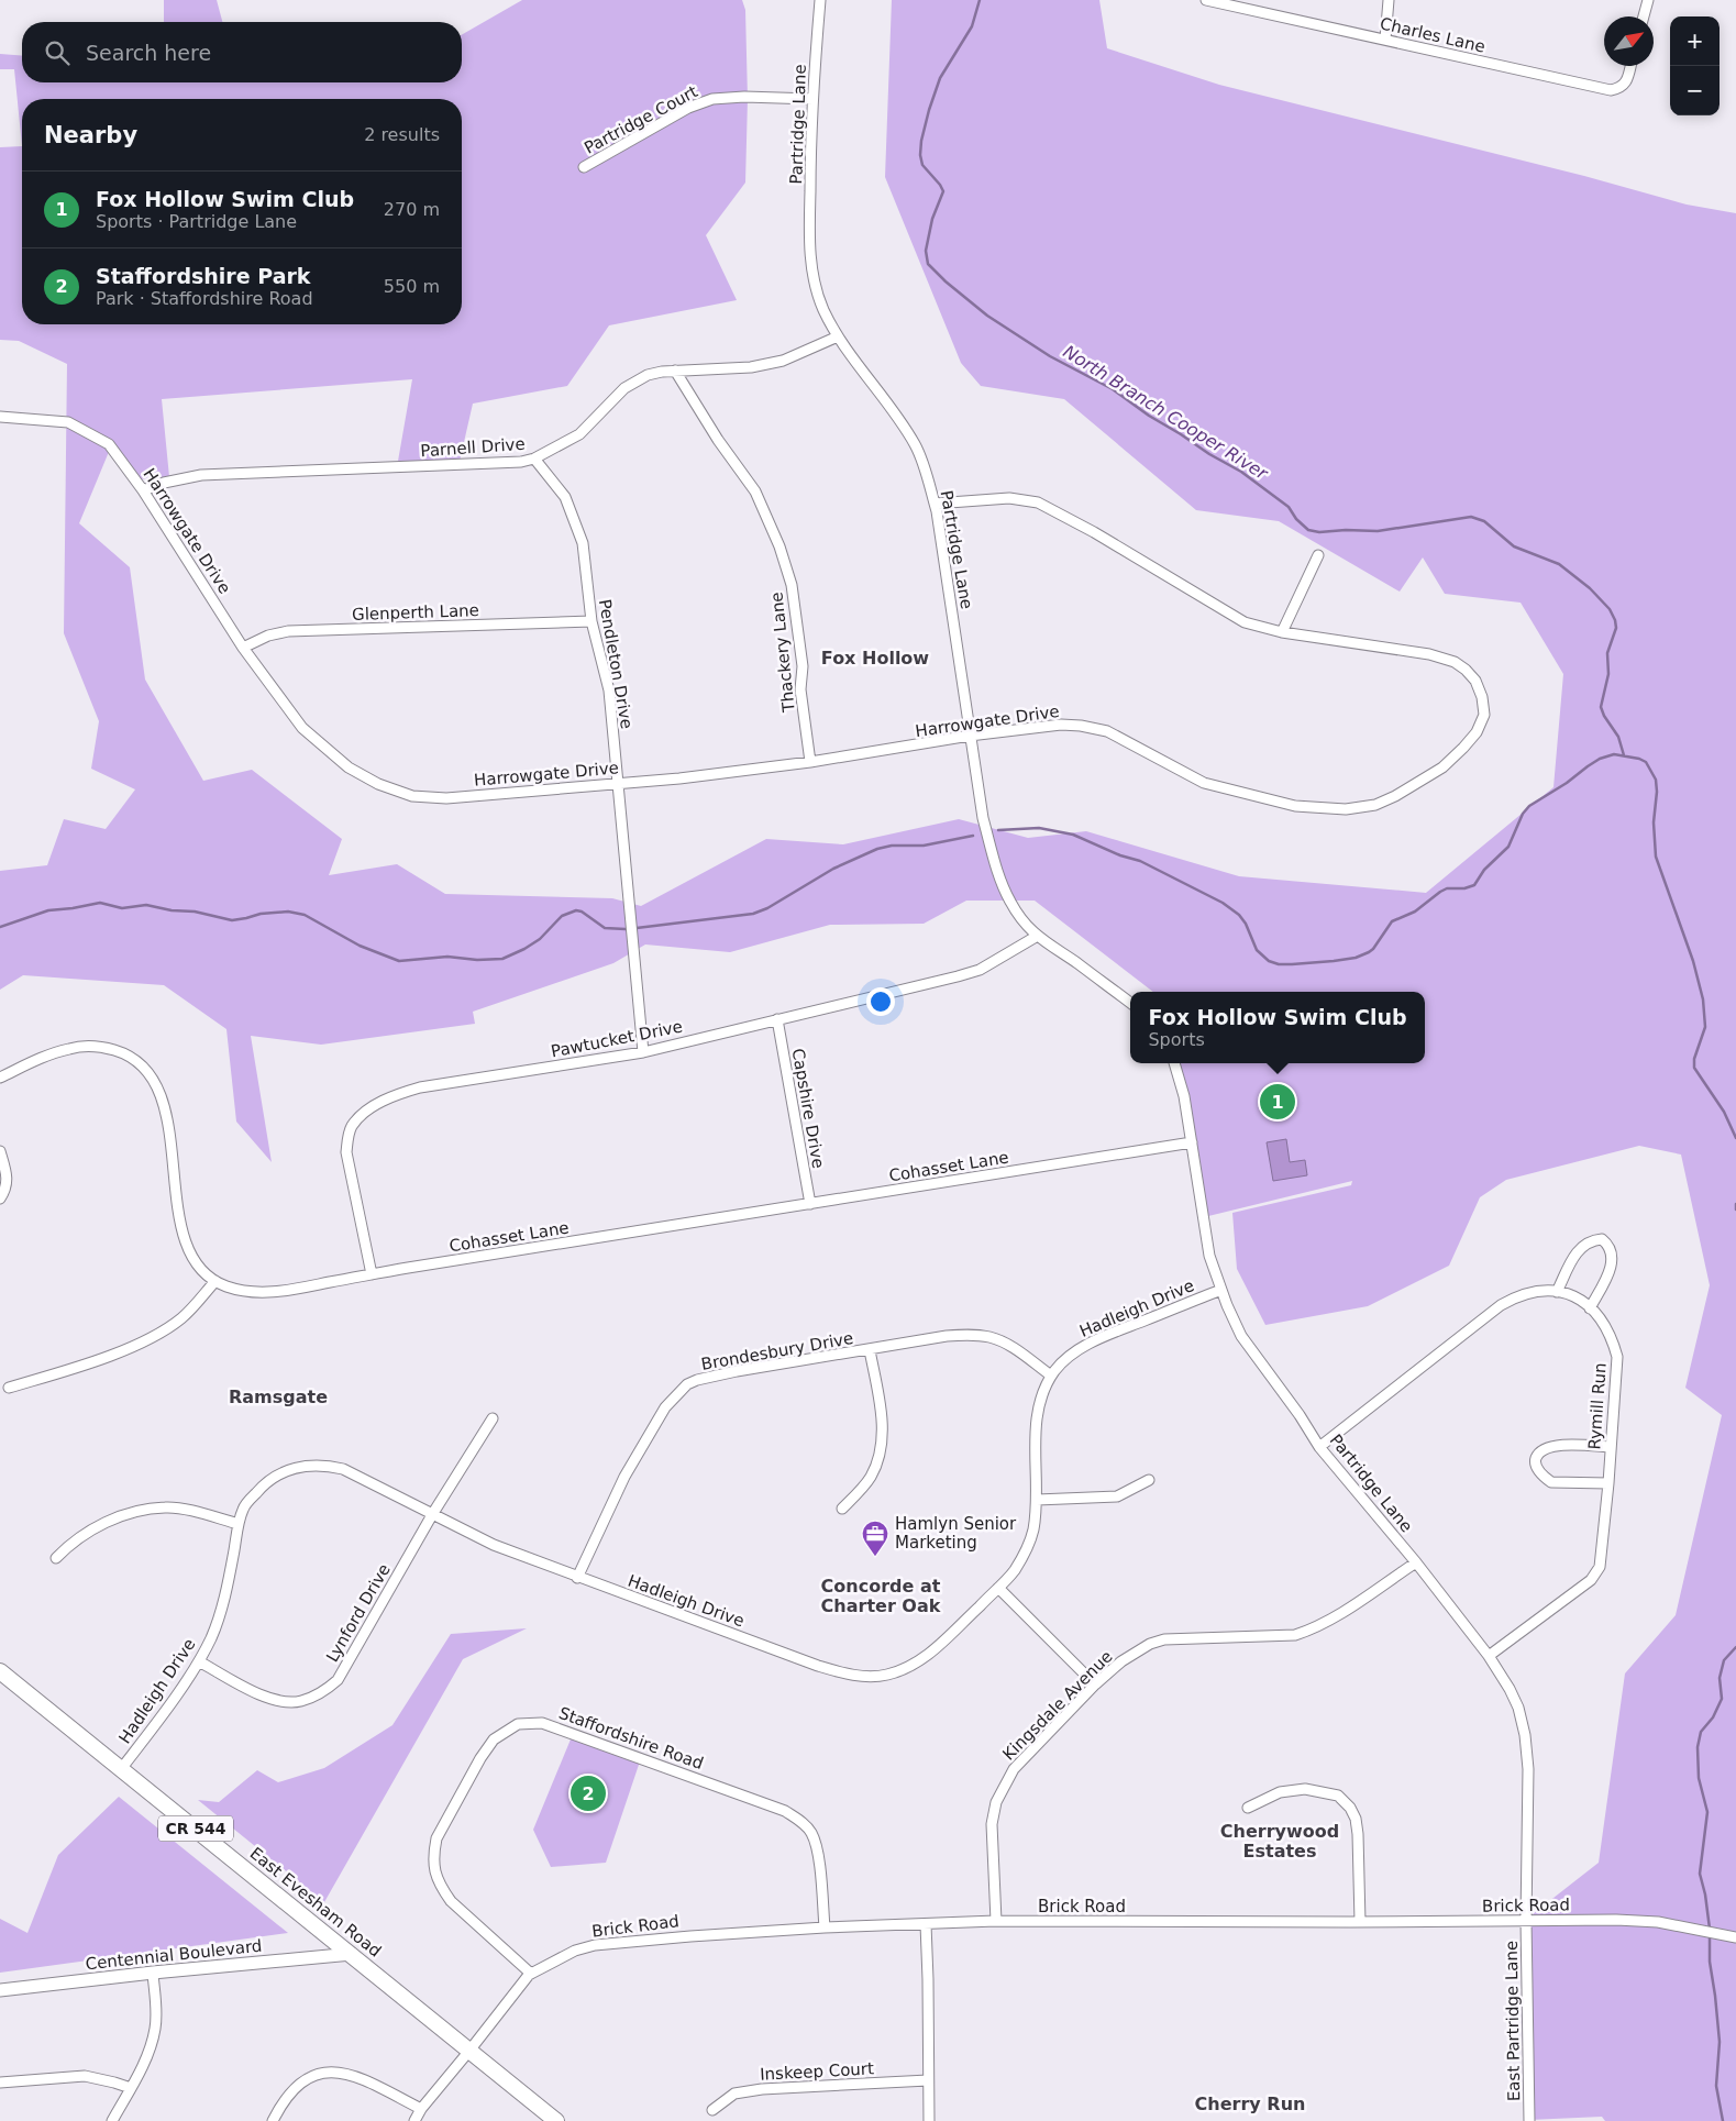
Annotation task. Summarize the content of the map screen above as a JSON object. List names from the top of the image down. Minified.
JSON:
{"streets":{"main road":["CR 544","East Evesham Road","Centennial Boulevard"],"street":["Charles Lane","Partridge Court","Partridge Lane","Parnell Drive","Harrowgate Drive","Glenperth Lane","Thackery Lane","Pendleton Drive","Pawtucket Drive","Capshire Drive","Cohasset Lane","Hadleigh Drive","Brondesbury Drive","Rymill Run","Lynford Drive","Kingsdale Avenue","Staffordshire Road","Brick Road","East Partridge Lane","Inskeep Court"]},"crossings":[["Partridge Court","Partridge Lane"],["Partridge Lane","Parnell Drive"],["Partridge Lane","Harrowgate Drive"],["Partridge Lane","Pawtucket Drive"],["Partridge Lane","Cohasset Lane"],["Partridge Lane","Hadleigh Drive"],["Partridge Lane","Rymill Run"],["Partridge Lane","Kingsdale Avenue"],["Partridge Lane","Brick Road"],["Partridge Lane","East Partridge Lane"],["Parnell Drive","Harrowgate Drive"],["Parnell Drive","Thackery Lane"],["Parnell Drive","Pendleton Drive"],["Harrowgate Drive","Glenperth Lane"],["Harrowgate Drive","Thackery Lane"],["Harrowgate Drive","Pendleton Drive"],["Glenperth Lane","Pendleton Drive"],["Pendleton Drive","Pawtucket Drive"],["Pawtucket Drive","Capshire Drive"],["Pawtucket Drive","Cohasset Lane"],["Capshire Drive","Cohasset Lane"],["Hadleigh Drive","Brondesbury Drive"],["Hadleigh Drive","Lynford Drive"],["Hadleigh Drive","East Evesham Road"],["Kingsdale Avenue","Brick Road"],["Staffordshire Road","Brick Road"],["East Evesham Road","Brick Road"],["East Evesham Road","Centennial Boulevard"],["Brick Road","East Partridge Lane"]],"districts":["Fox Hollow","Ramsgate","Concorde at Charter Oak","Cherrywood Estates","Cherry Run"],"water":["North Branch Cooper River"],"places":{"office":["Hamlyn Senior Marketing"]},"north":"top right","page":{"map_buttons":["+","−"],"search":"Search here","heading":["Nearby","2 results"],"list":[{"mark":"1","name":"Fox Hollow Swim Club","note":"Sports · Partridge Lane","value":"270 m"},{"mark":"2","name":"Staffordshire Park","note":"Park · Staffordshire Road","value":"550 m"}],"popup":["Fox Hollow Swim Club","Sports"],"pins":["1","2"]}}
